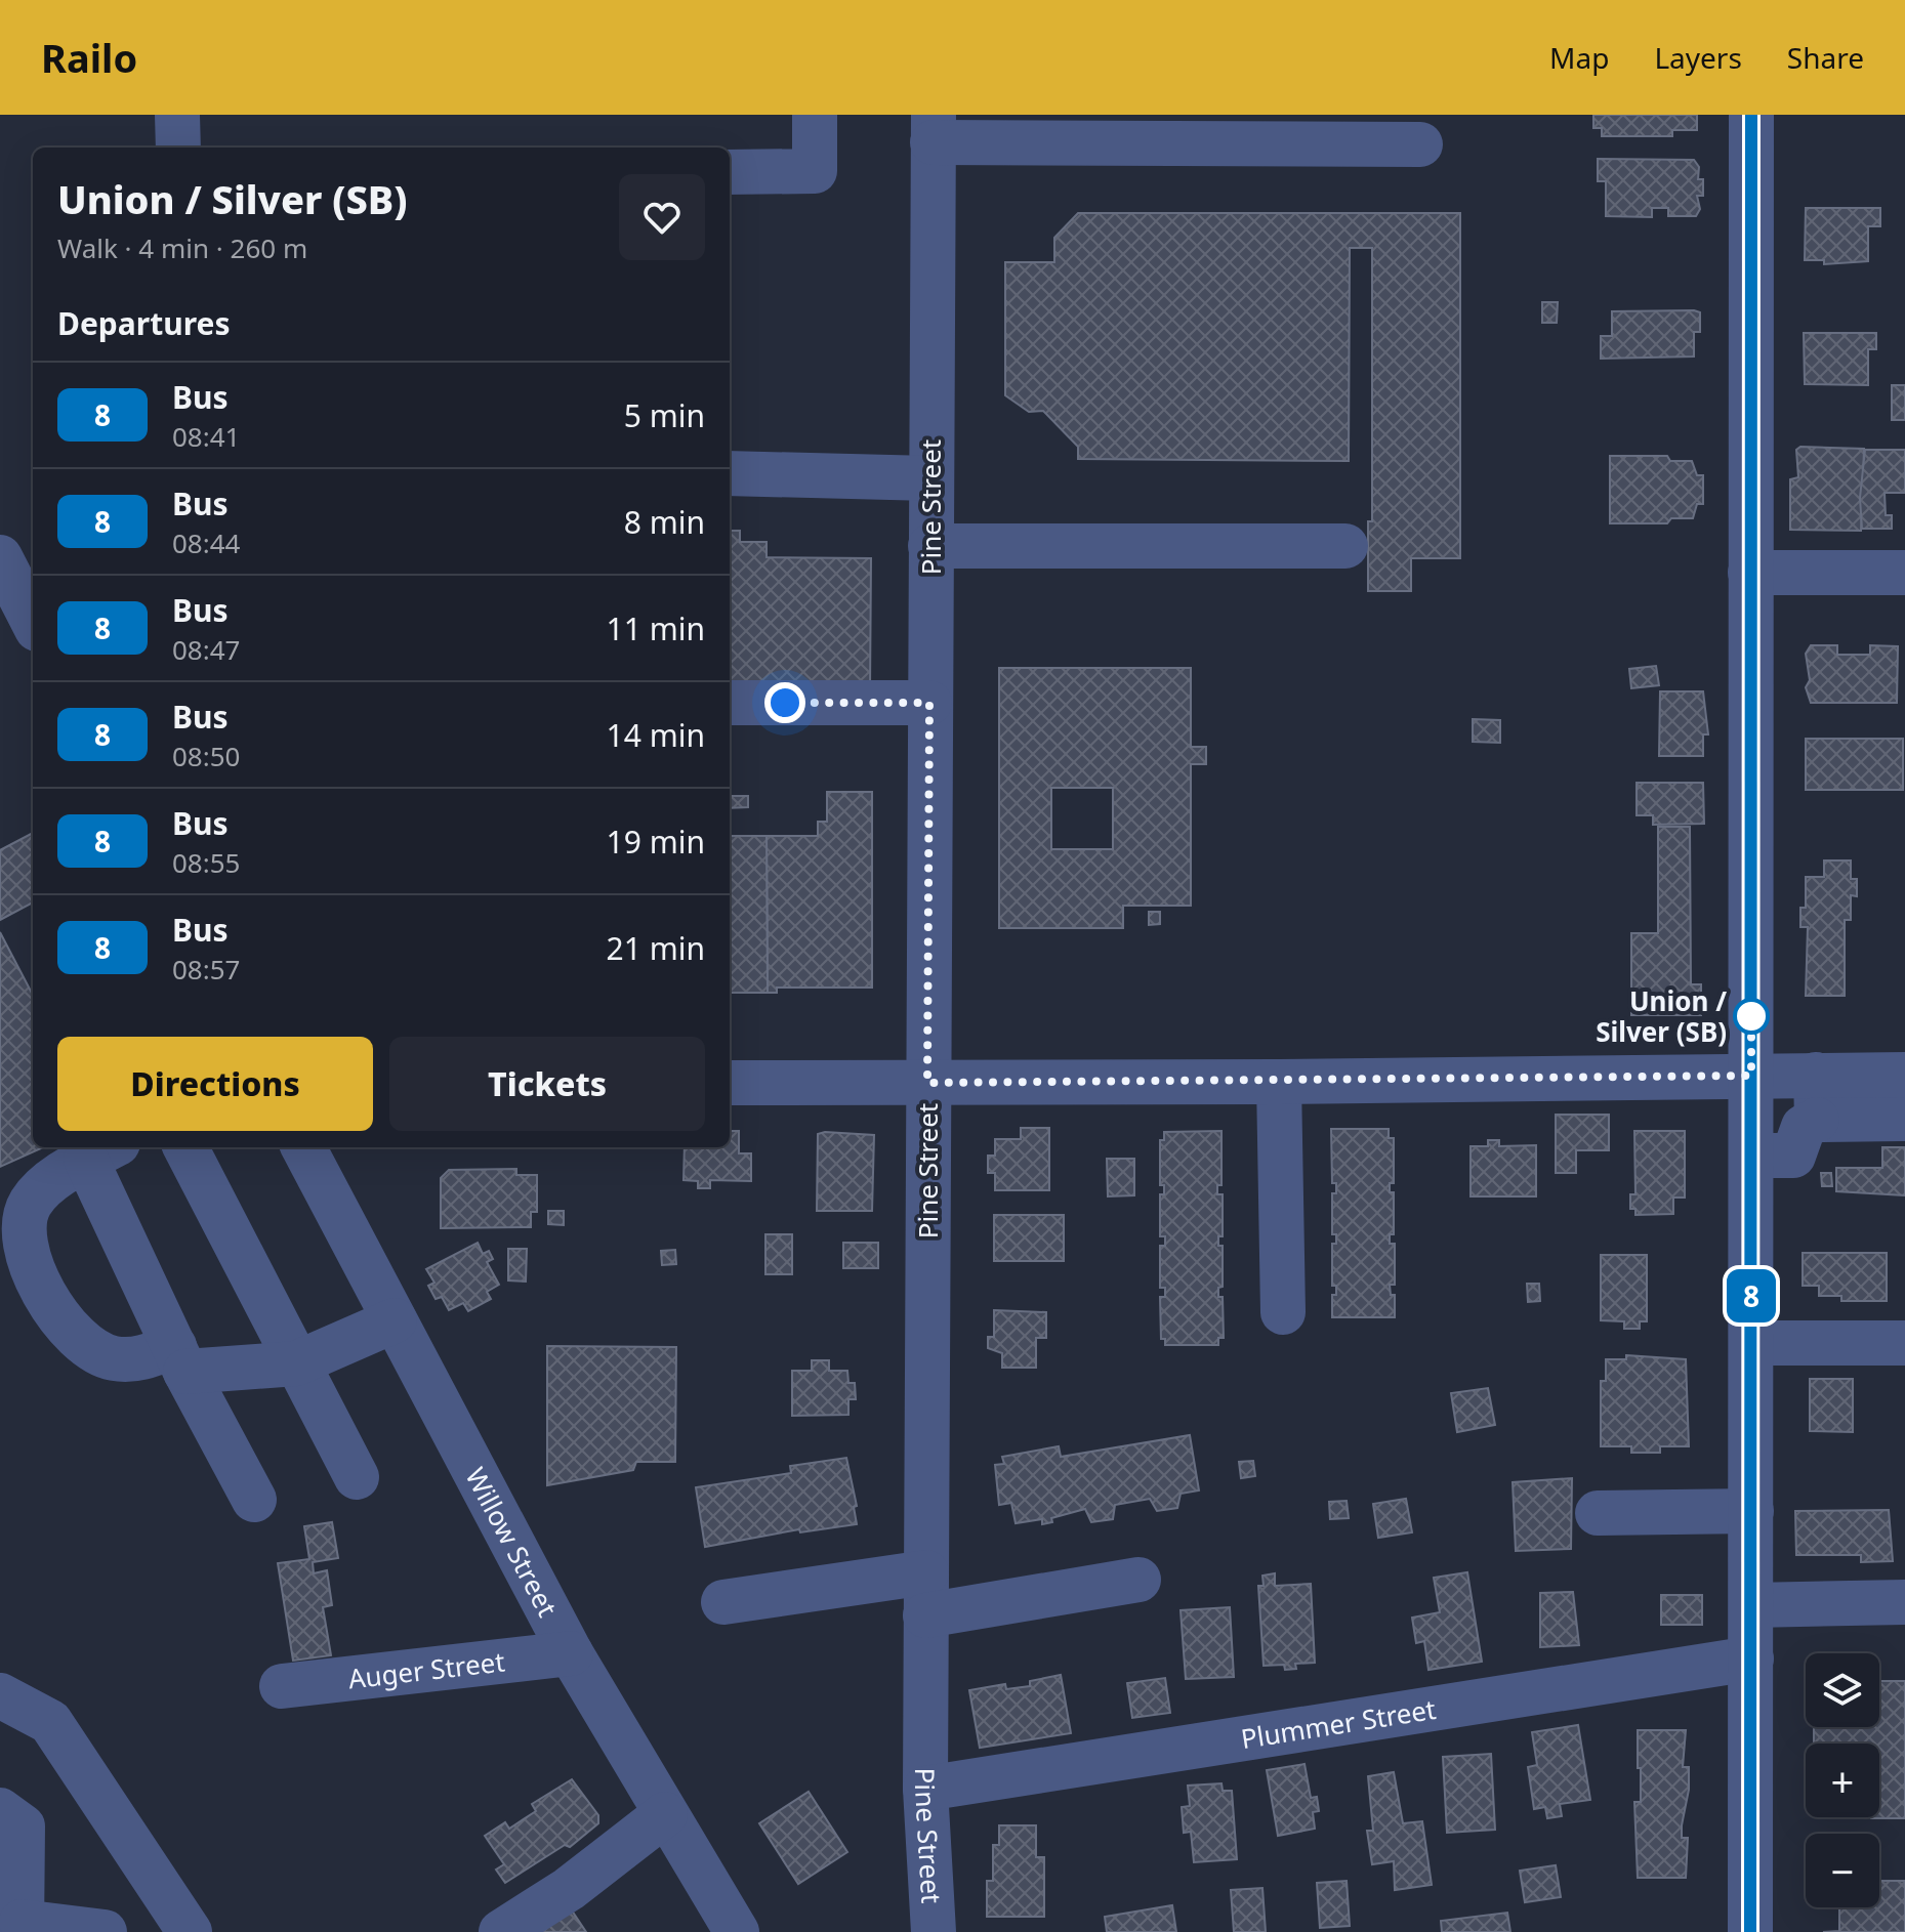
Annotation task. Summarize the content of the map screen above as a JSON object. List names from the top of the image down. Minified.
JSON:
{"streets":{"street":["Pine Street","Willow Street","Auger Street","Plummer Street"]},"crossings":[["Pine Street","Plummer Street"],["Willow Street","Auger Street"]],"places":["Union / Silver (SB)"],"lines":["bus line 8"],"page":{"header":"Railo","nav":["Map","Layers","Share"],"on_map":"8","heading":[["Union / Silver (SB)","Walk · 4 min · 260 m"],"Departures"],"list":[{"mark":"8","name":"Bus","note":"08:41","value":"5 min"},{"mark":"8","name":"Bus","note":"08:44","value":"8 min"},{"mark":"8","name":"Bus","note":"08:47","value":"11 min"},{"mark":"8","name":"Bus","note":"08:50","value":"14 min"},{"mark":"8","name":"Bus","note":"08:55","value":"19 min"},{"mark":"8","name":"Bus","note":"08:57","value":"21 min"}],"buttons":["Directions","Tickets"],"map_buttons":["+","−"]}}
